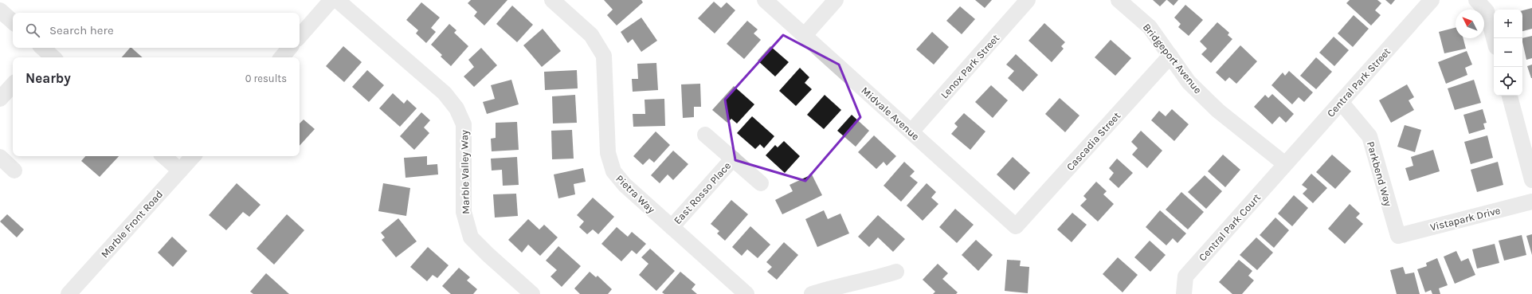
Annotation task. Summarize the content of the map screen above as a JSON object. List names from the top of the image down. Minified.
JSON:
{"streets":{"street":["Bridgeport Avenue","Lenox Park Street","Central Park Street","Midvale Avenue","Cascadia Street","Marble Valley Way","Parkbend Way","East Rosso Place","Pietra Way","Vistapark Drive","Marble Front Road","Central Park Court"]},"crossings":[["Bridgeport Avenue","Central Park Street"],["Bridgeport Avenue","Cascadia Street"],["Bridgeport Avenue","Central Park Court"],["Lenox Park Street","Midvale Avenue"],["Central Park Street","Parkbend Way"],["Central Park Street","Central Park Court"],["Midvale Avenue","Cascadia Street"],["Parkbend Way","Vistapark Drive"],["East Rosso Place","Pietra Way"]],"north":"top left","page":{"map_buttons":["+","−"],"search":"Search here","heading":["Nearby","0 results"]}}
